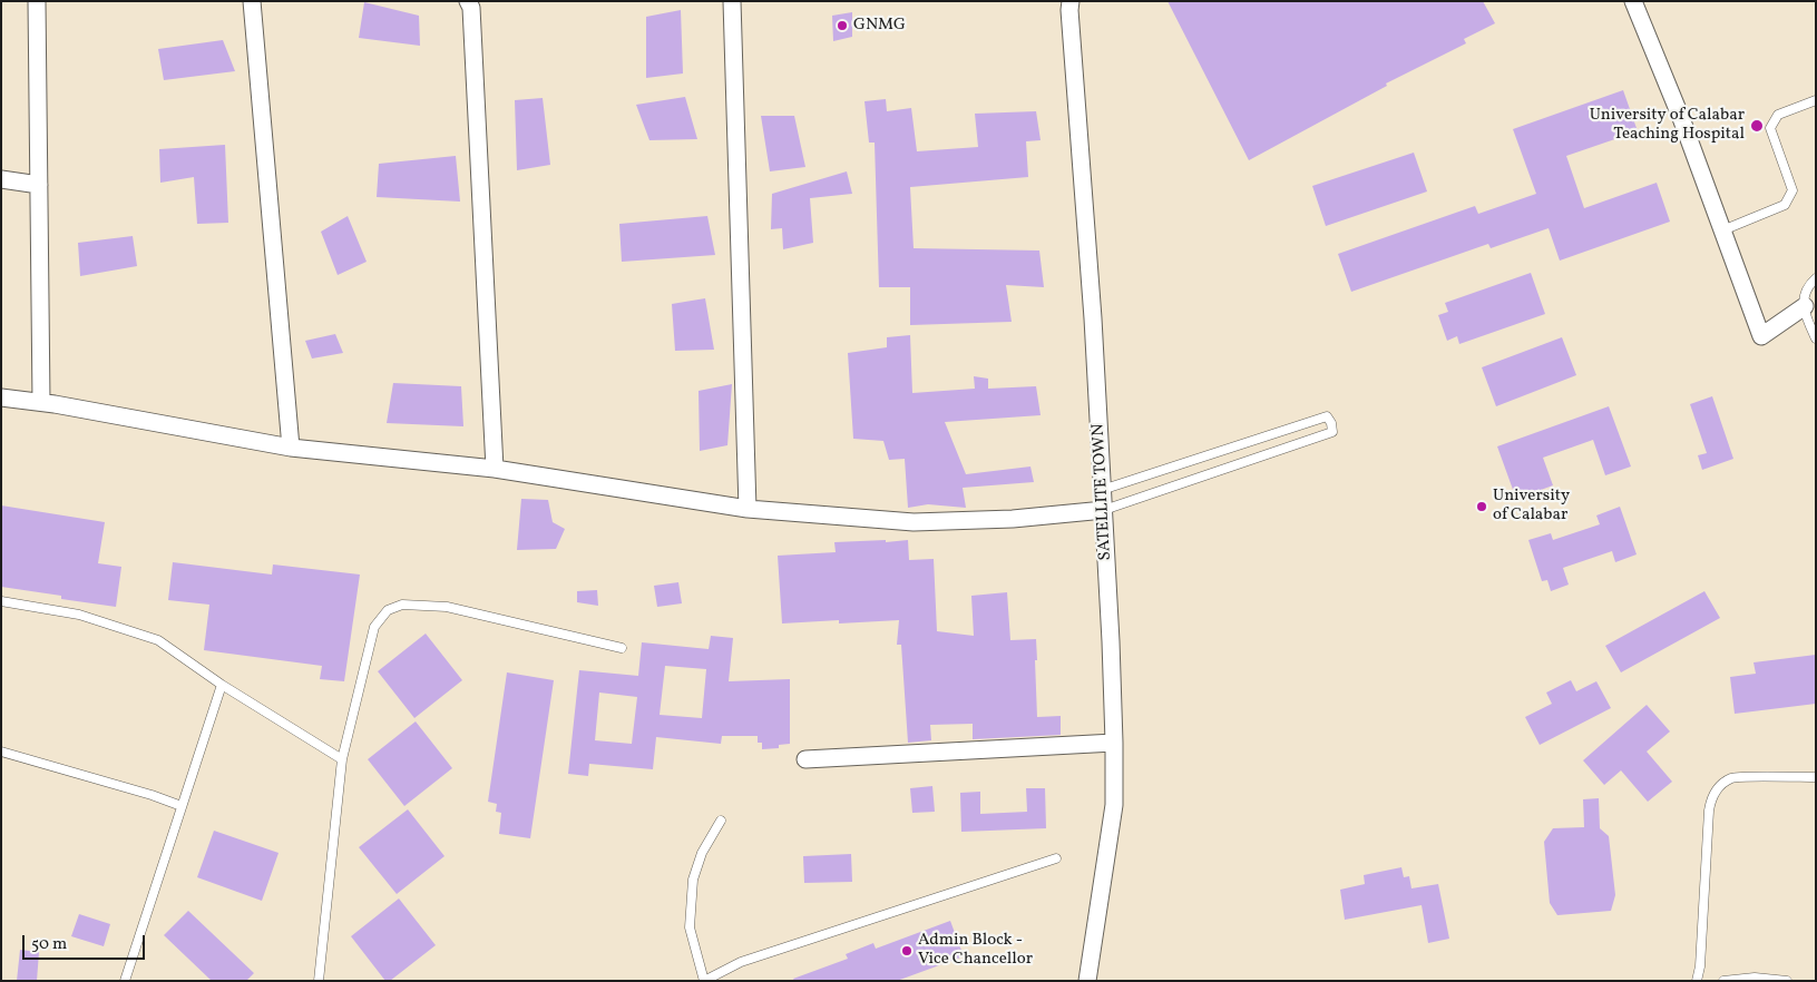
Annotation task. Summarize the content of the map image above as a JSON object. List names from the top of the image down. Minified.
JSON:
{"streets":{"street":["SATELLITE TOWN"]},"places":["GNMG","University of Calabar Teaching Hospital","University of Calabar","Admin Block - Vice Chancellor"],"scale_bar":"50 m"}
